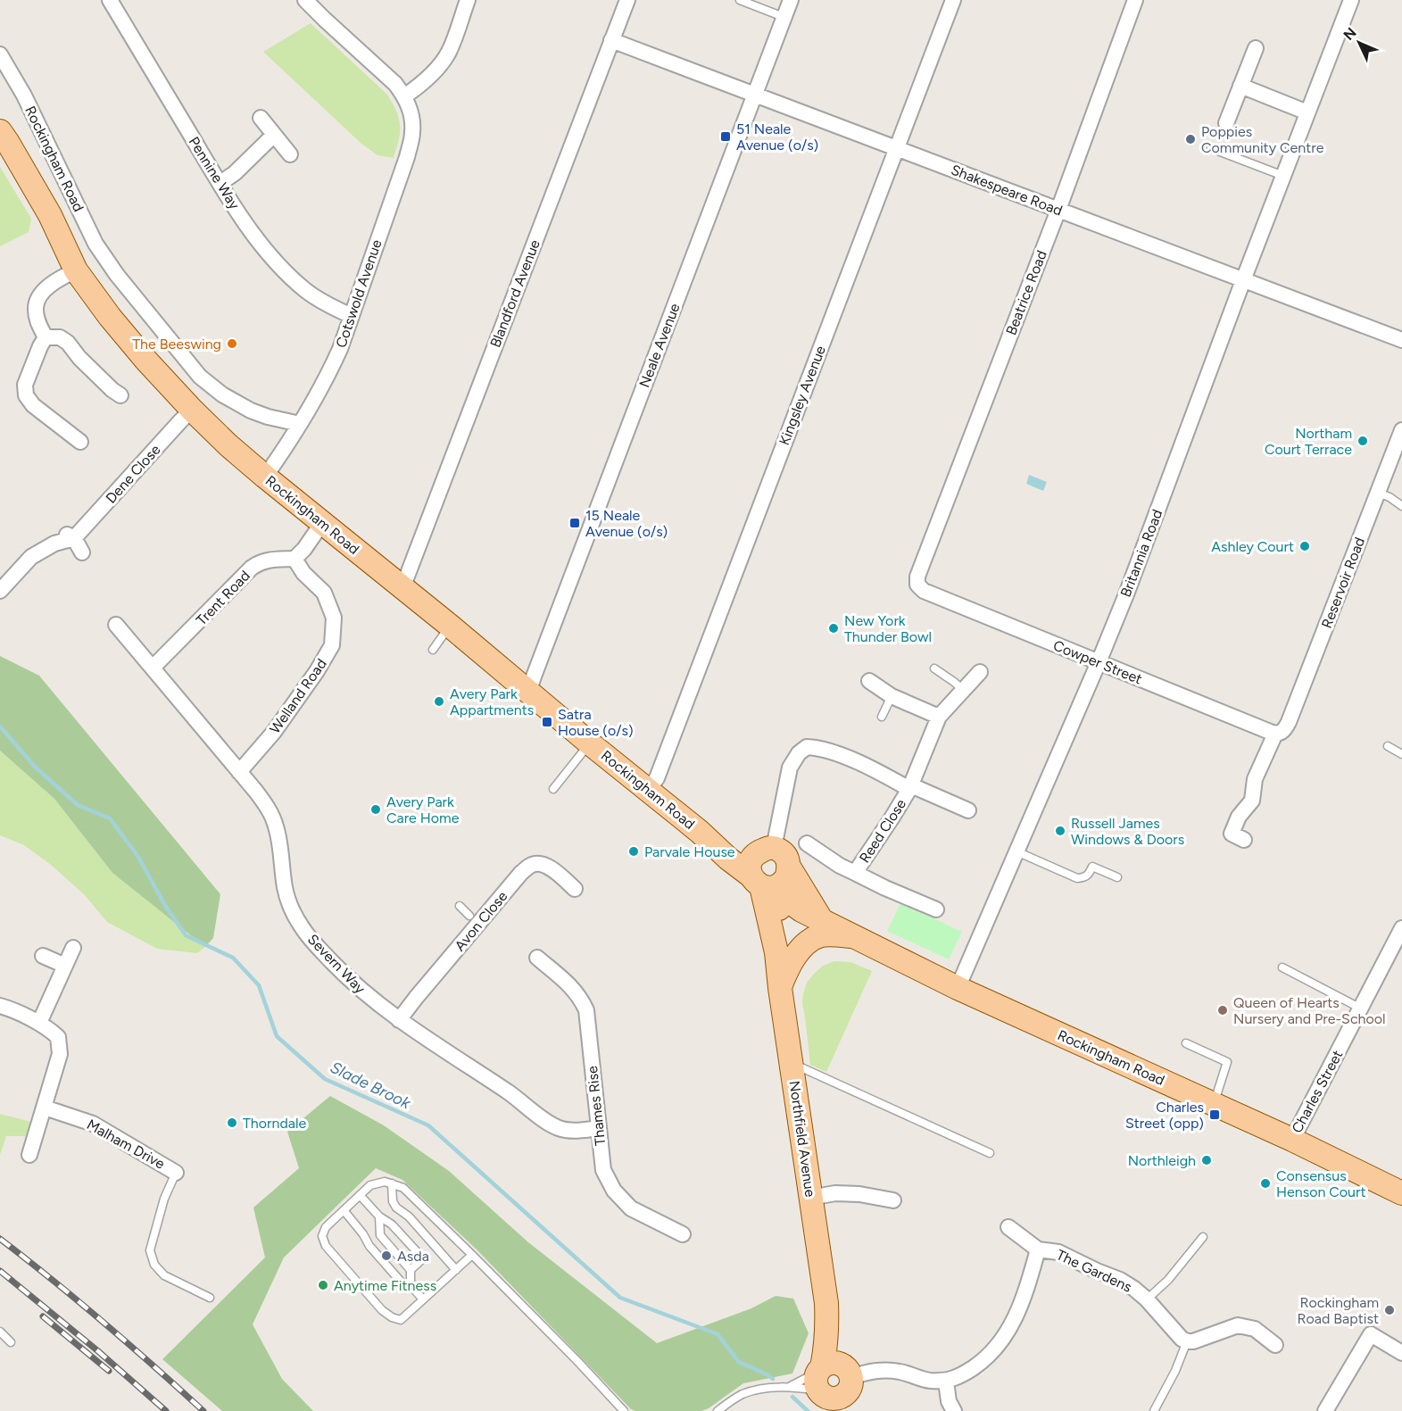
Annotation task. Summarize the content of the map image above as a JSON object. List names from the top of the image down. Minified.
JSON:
{"streets":{"main road":["Rockingham Road","Northfield Avenue"],"street":["Pennine Way","Shakespeare Road","Beatrice Road","Cotswold Avenue","Blandford Avenue","Neale Avenue","Kingsley Avenue","Dene Close","Britannia Road","Reservoir Road","Trent Road","Cowper Street","Welland Road","Reed Close","Avon Close","Severn Way","Charles Street","Thames Rise","Malham Drive","The Gardens"]},"crossings":[["Rockingham Road","Cotswold Avenue"],["Rockingham Road","Blandford Avenue"],["Rockingham Road","Neale Avenue"],["Rockingham Road","Kingsley Avenue"],["Rockingham Road","Dene Close"],["Rockingham Road","Britannia Road"],["Rockingham Road","Charles Street"],["Rockingham Road","Northfield Avenue"],["Pennine Way","Cotswold Avenue"],["Shakespeare Road","Beatrice Road"],["Shakespeare Road","Blandford Avenue"],["Shakespeare Road","Neale Avenue"],["Shakespeare Road","Kingsley Avenue"],["Shakespeare Road","Britannia Road"],["Beatrice Road","Cowper Street"],["Britannia Road","Cowper Street"],["Reservoir Road","Cowper Street"],["Trent Road","Welland Road"],["Trent Road","Severn Way"],["Welland Road","Severn Way"],["Avon Close","Severn Way"],["Severn Way","Thames Rise"]],"water":["Slade Brook"],"places":{"transit":["51 Neale Avenue (o/s)","15 Neale Avenue (o/s)","Satra House (o/s)","Charles Street (opp)"],"other":["Poppies Community Centre","The Beeswing","Northam Court Terrace","Ashley Court","New York Thunder Bowl","Avery Park Appartments","Avery Park Care Home","Russell James Windows & Doors","Parvale House","Queen of Hearts Nursery and Pre-School","Thorndale","Northleigh","Consensus Henson Court","Asda","Anytime Fitness","Rockingham Road Baptist"]},"north":"top left"}
